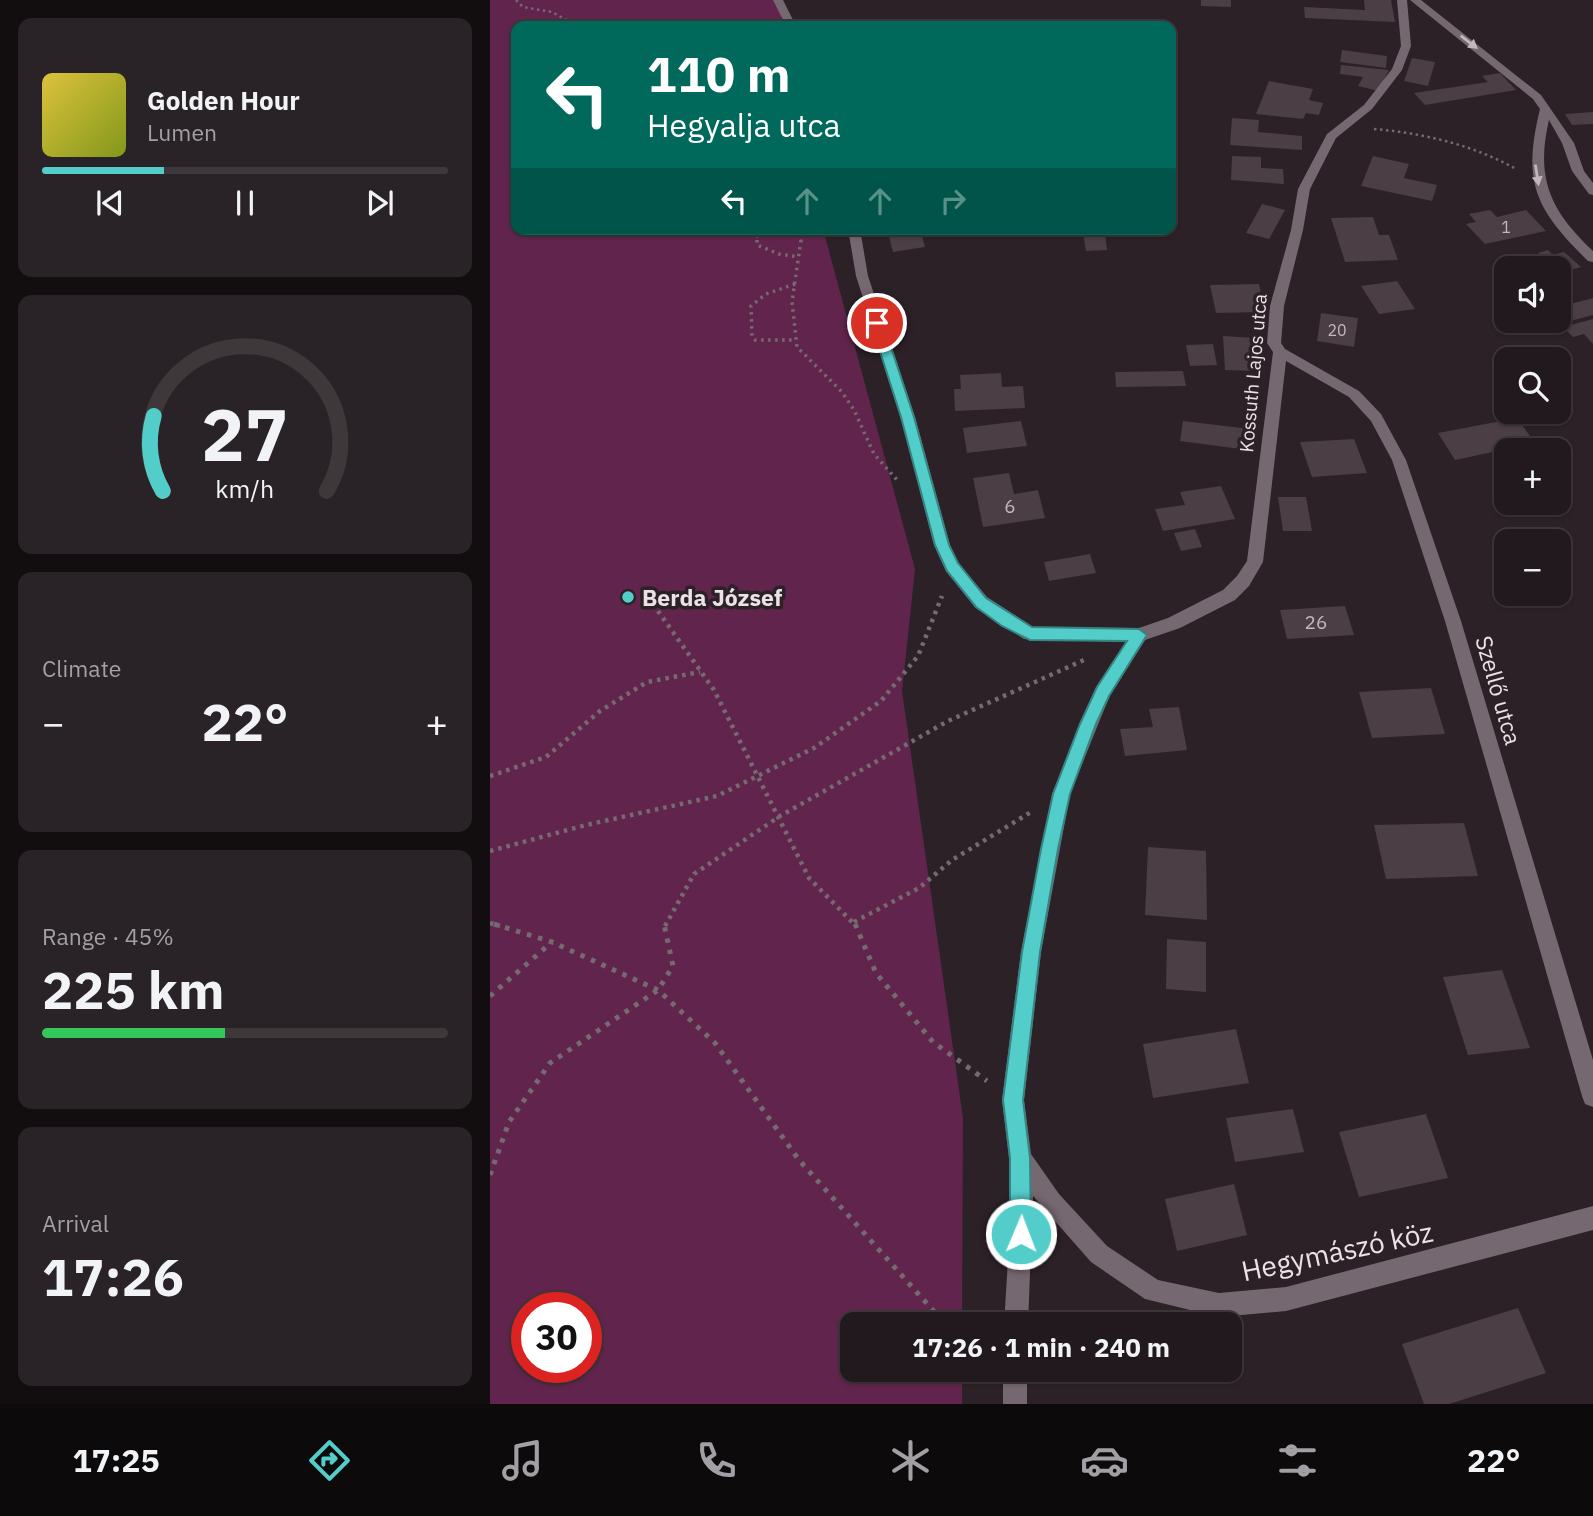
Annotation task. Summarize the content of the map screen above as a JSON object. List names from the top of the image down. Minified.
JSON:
{"streets":{"street":["Kossuth Lajos utca","Szellő utca","Hegymászó köz"]},"crossings":[["Kossuth Lajos utca","Szellő utca"]],"places":["Berda József"],"house_numbers":["1","20","6","26"],"page":{"turn":["110 m","Hegyalja utca"],"song":["Golden Hour","Lumen"],"map_buttons":["+","−"],"tile":["Climate",["Range · 45%","225 km"],["Arrival","17:26"]],"heat":["−","22°","+"],"limit":"30","trip":"17:26 · 1 min · 240 m","tabs":["17:25","22°"],"gauge":["27","km/h"]}}
